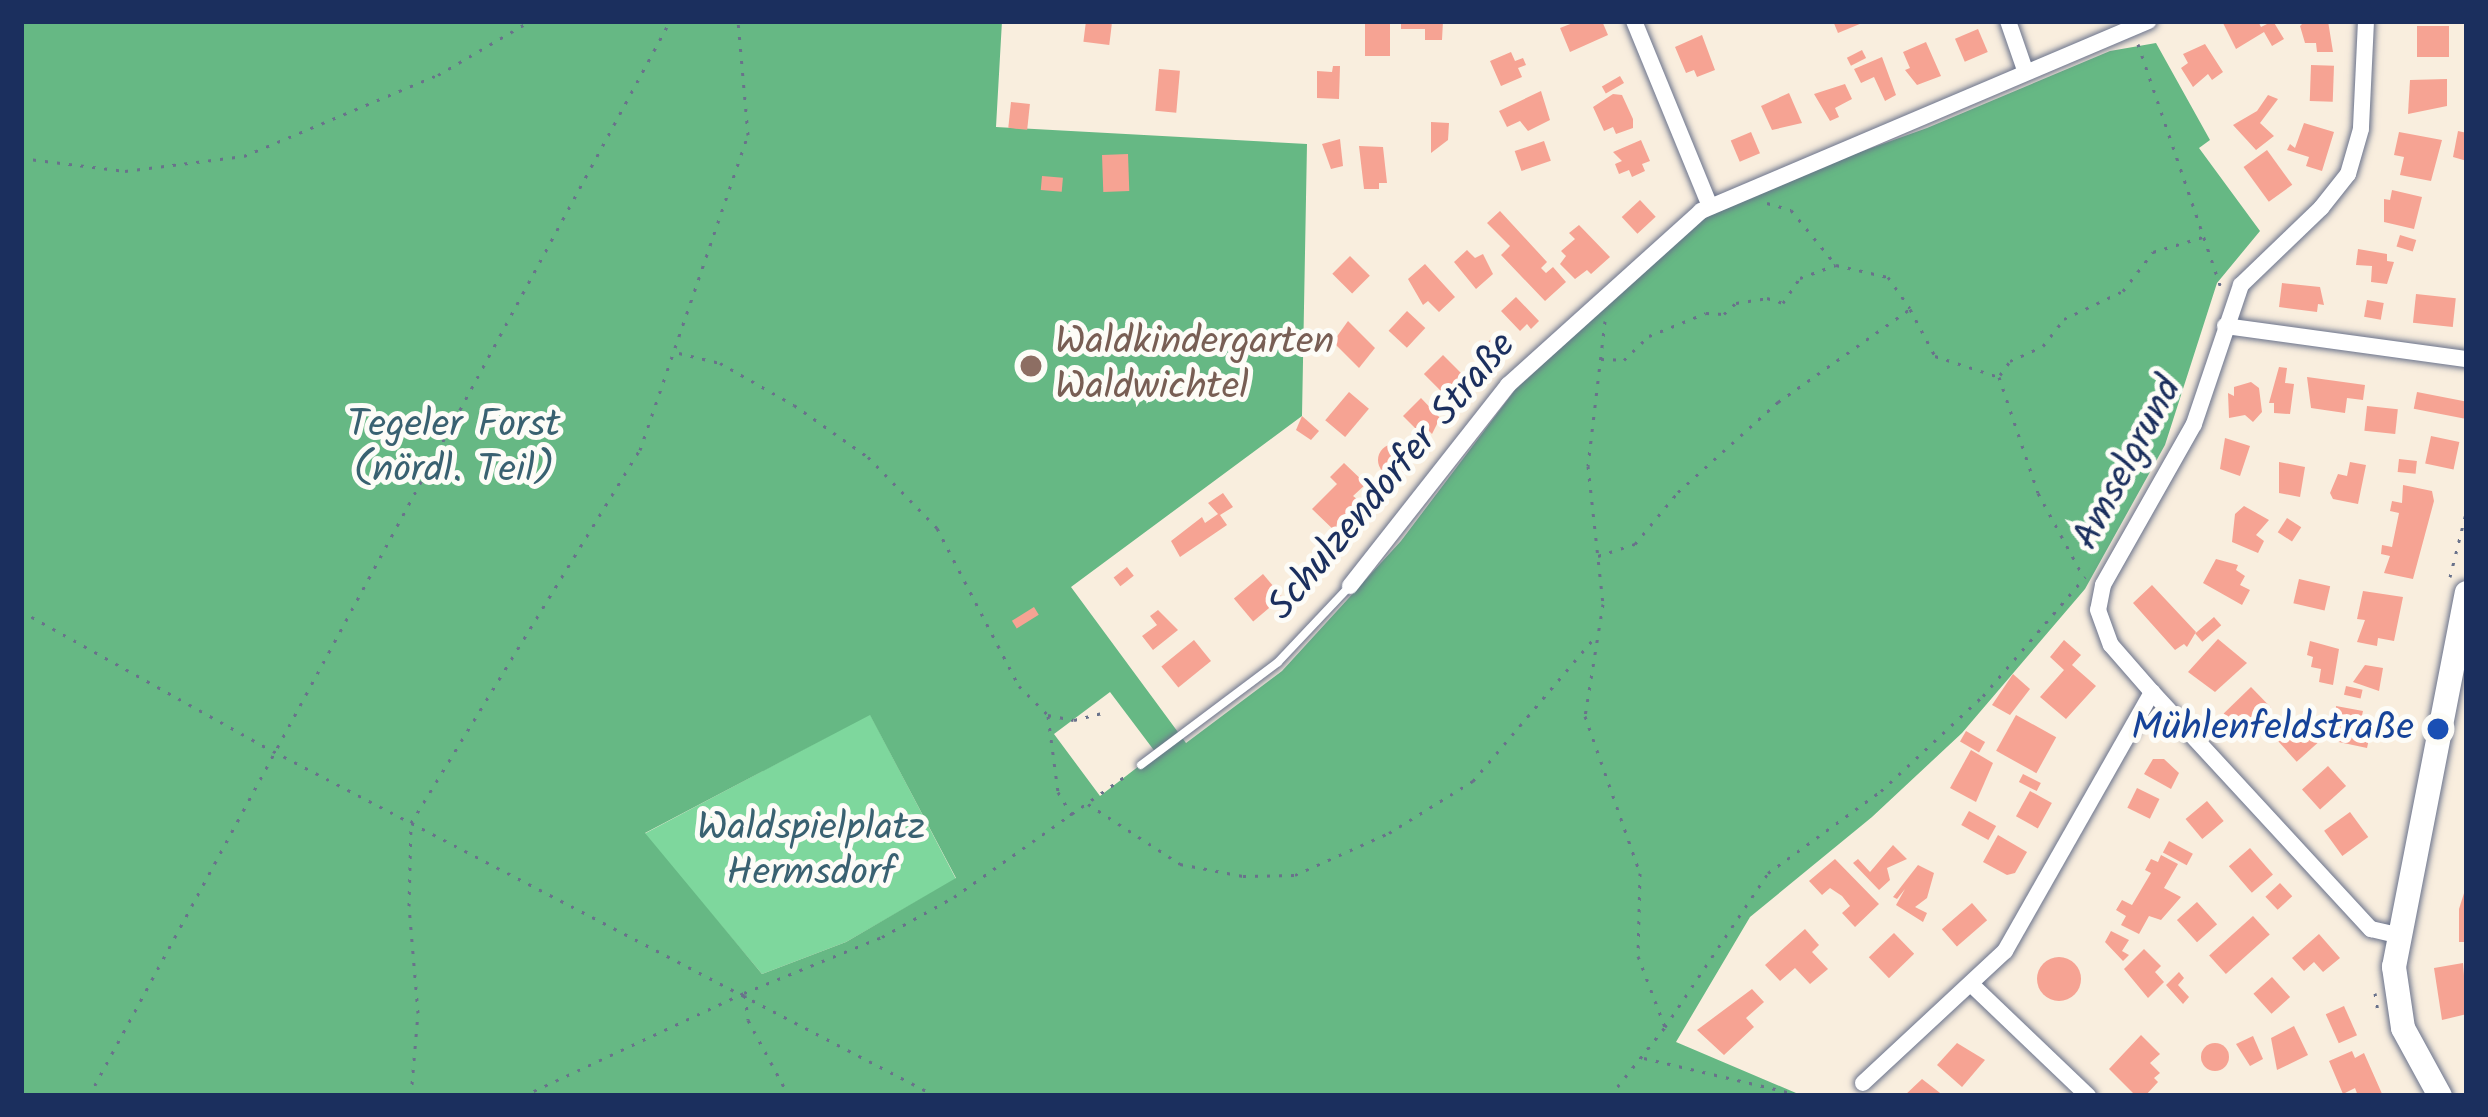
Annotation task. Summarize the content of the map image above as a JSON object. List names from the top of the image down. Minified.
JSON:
{"streets":{"street":["Amselgrund","Schulzendorfer Straße"]},"parks":["Tegeler Forst (nördl. Teil)","Waldspielplatz Hermsdorf"],"places":["Waldkindergarten Waldwichtel","Mühlenfeldstraße"]}
